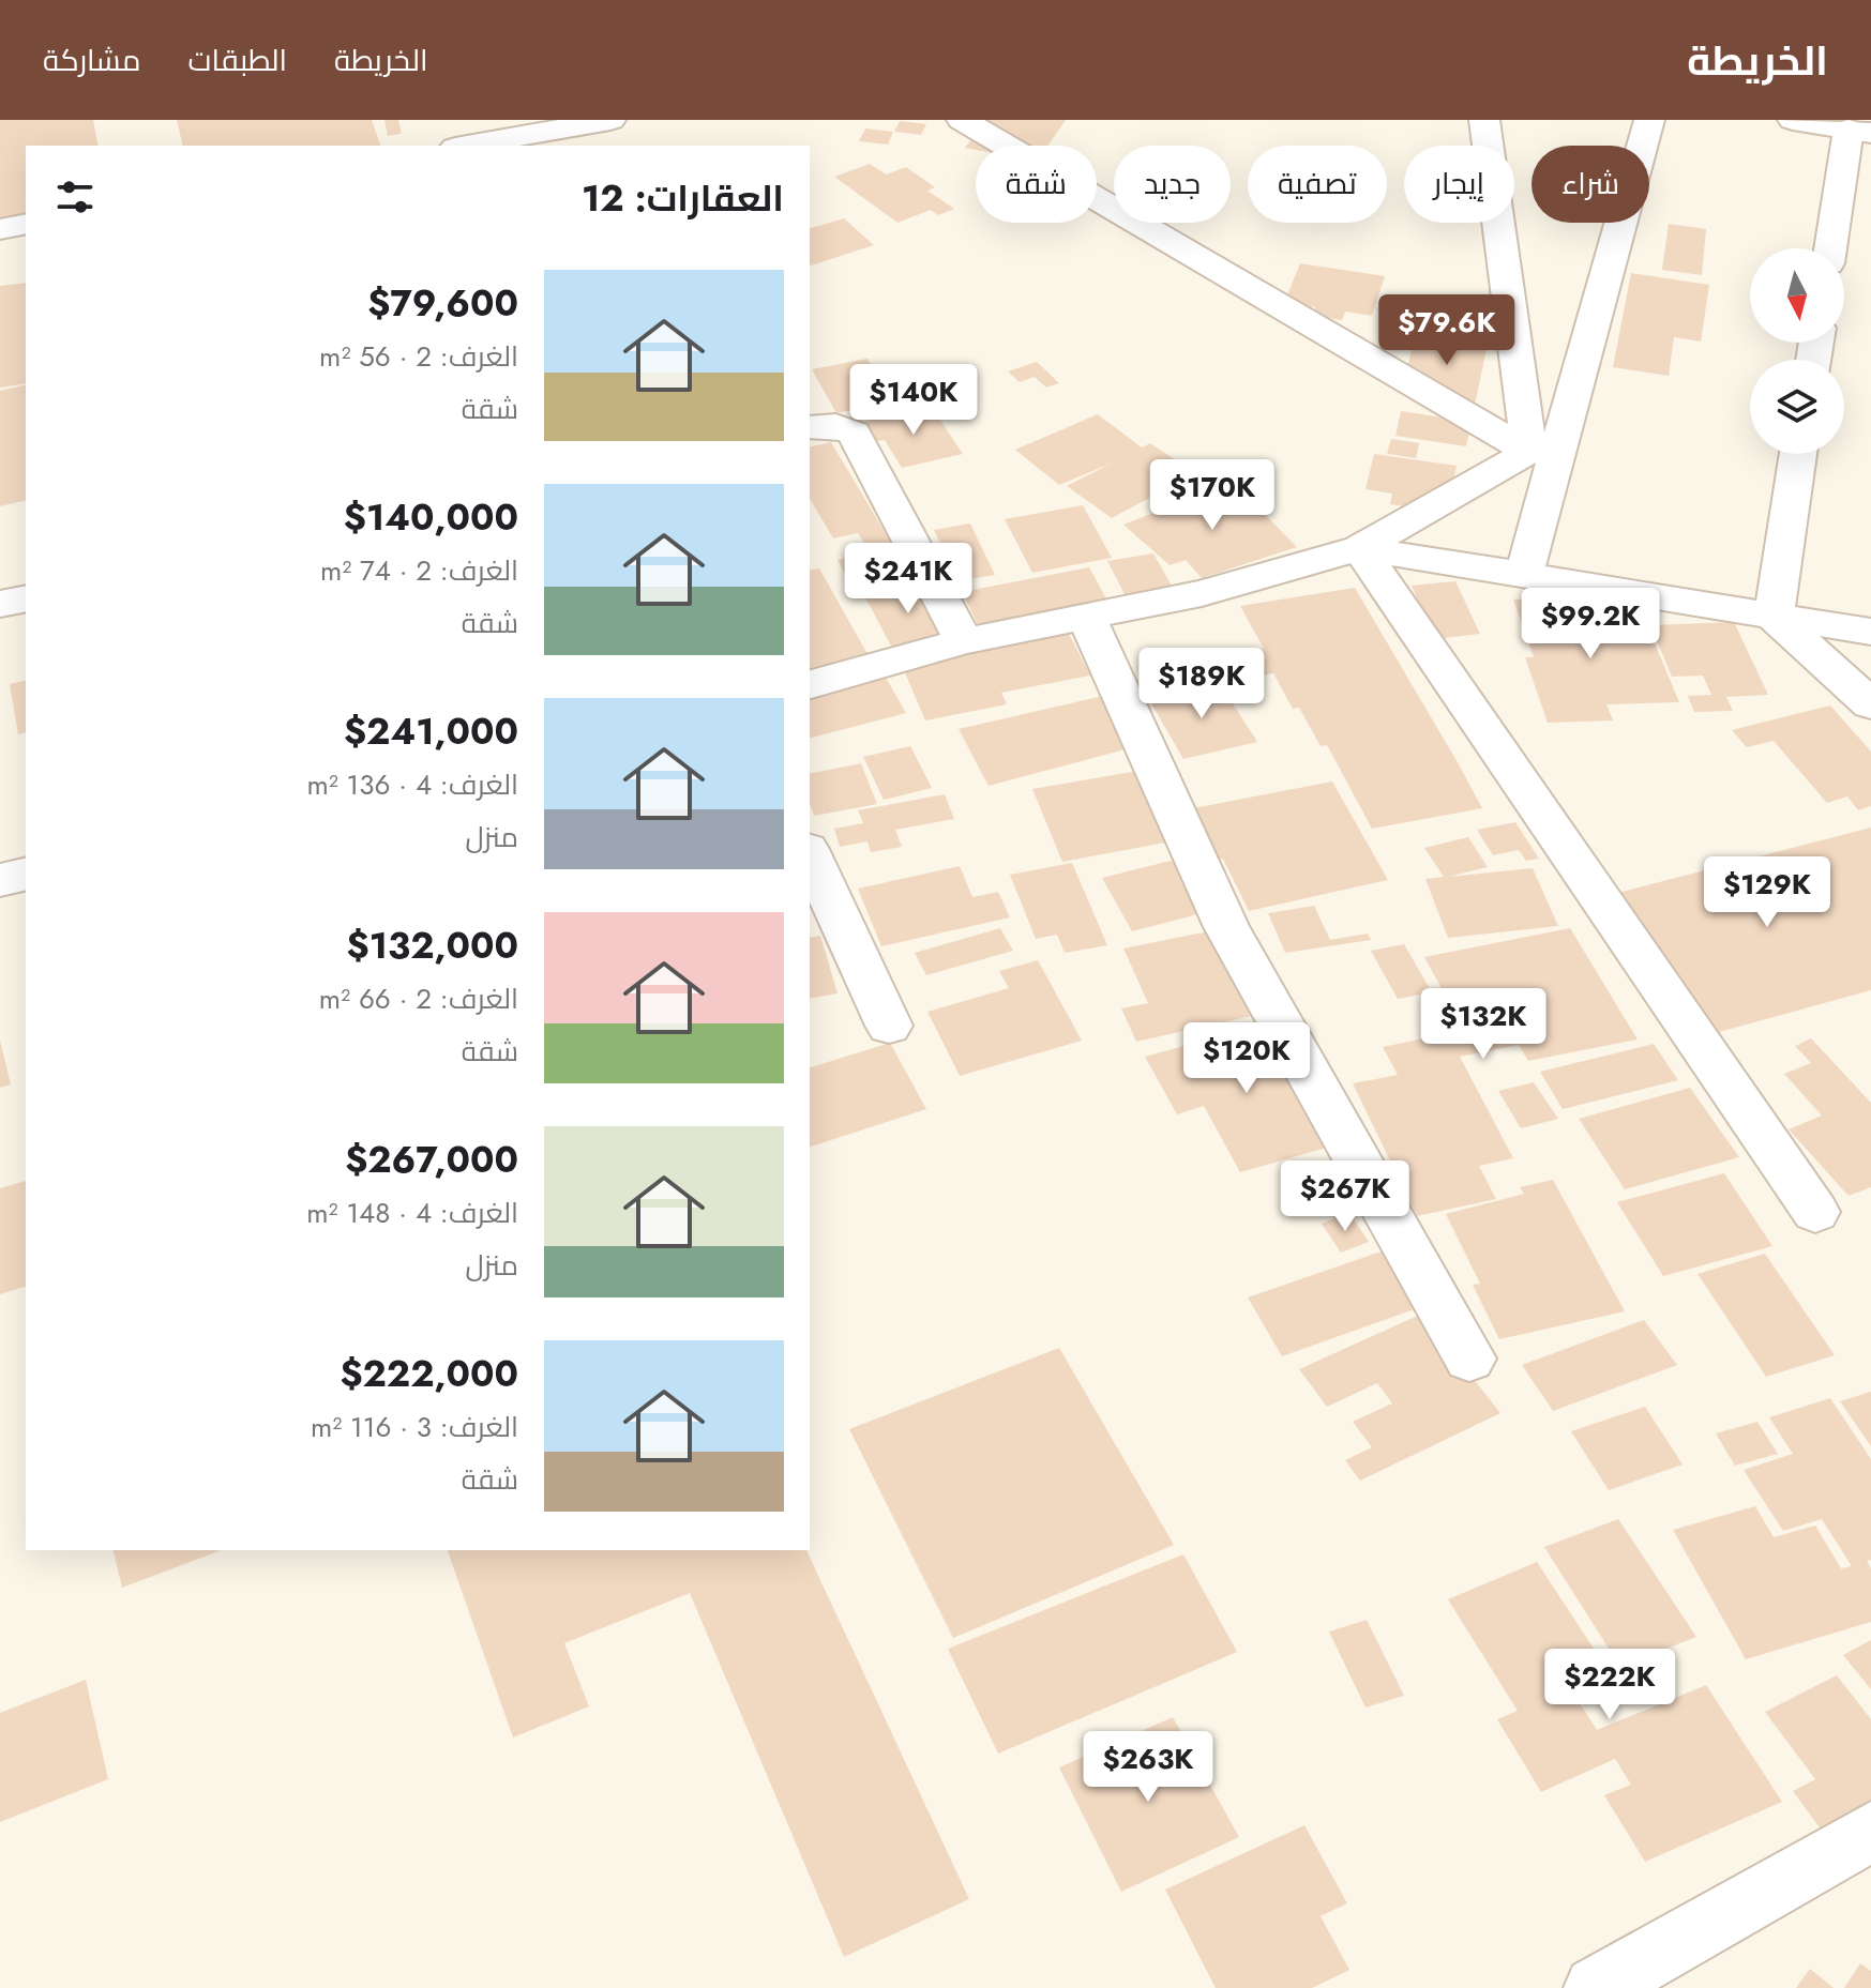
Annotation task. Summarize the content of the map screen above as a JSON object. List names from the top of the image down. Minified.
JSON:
{"north":"bottom","page":{"header":"الخريطة","nav":["الخريطة","الطبقات","مشاركة"],"chip":["شراء","إيجار","تصفية","جديد","شقة"],"heading":"العقارات: 12","list":[{"name":"$79,600","note":"الغرف: 2 · 56 m² · شقة"},{"name":"$140,000","note":"الغرف: 2 · 74 m² · شقة"},{"name":"$241,000","note":"الغرف: 4 · 136 m² · منزل"},{"name":"$132,000","note":"الغرف: 2 · 66 m² · شقة"},{"name":"$267,000","note":"الغرف: 4 · 148 m² · منزل"},{"name":"$222,000","note":"الغرف: 3 · 116 m² · شقة"}],"price":["$79.6K","$140K","$170K","$241K","$99.2K","$189K","$129K","$132K","$120K","$267K","$222K","$263K"]}}
